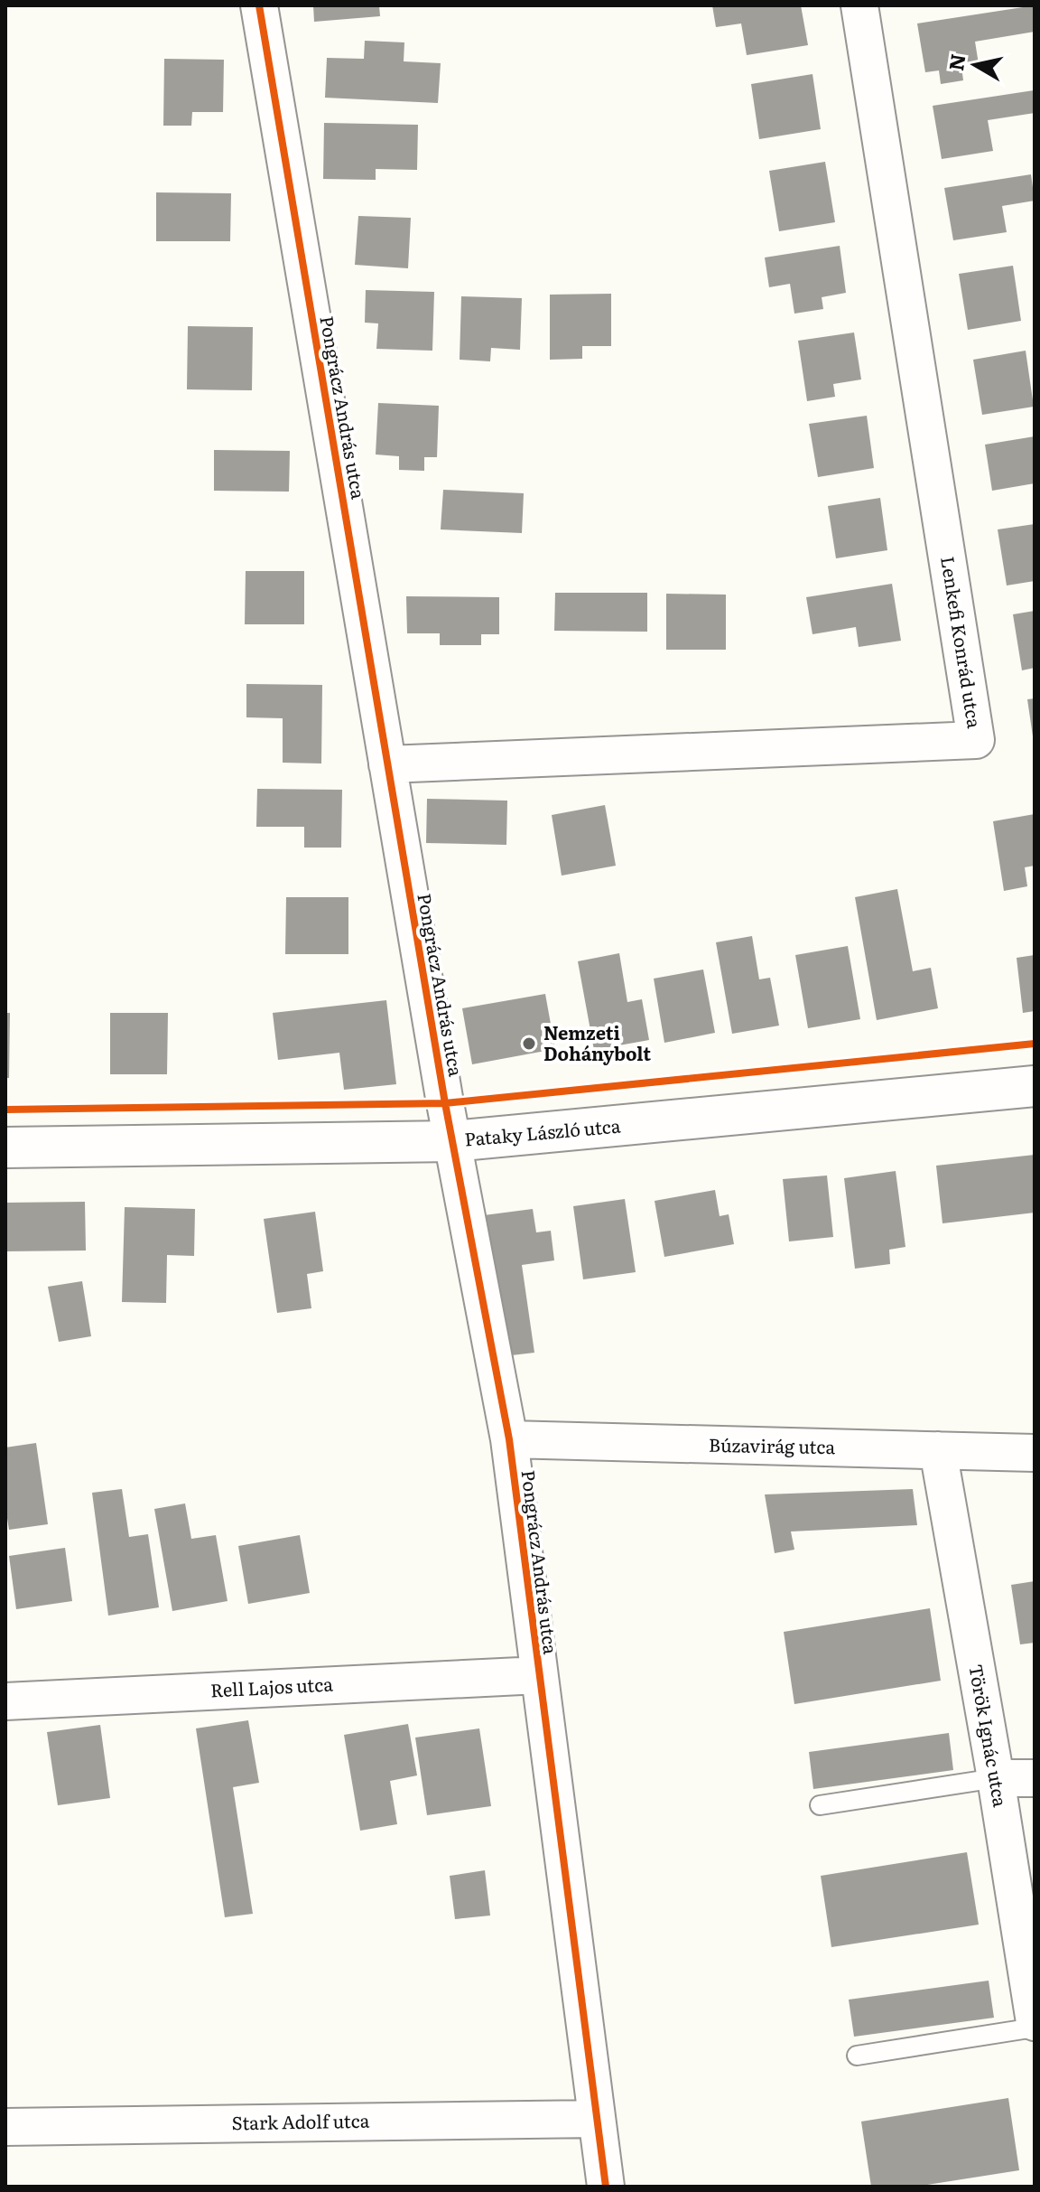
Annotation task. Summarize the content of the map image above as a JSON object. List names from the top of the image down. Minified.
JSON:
{"streets":{"street":["Pongrácz András utca","Lenkefi Konrád utca","Pataky László utca","Búzavirág utca","Rell Lajos utca","Török Ignác utca","Stark Adolf utca"]},"crossings":[["Pongrácz András utca","Lenkefi Konrád utca"],["Pongrácz András utca","Pataky László utca"],["Pongrácz András utca","Búzavirág utca"],["Pongrácz András utca","Rell Lajos utca"],["Pongrácz András utca","Stark Adolf utca"],["Búzavirág utca","Török Ignác utca"]],"places":["Nemzeti Dohánybolt"],"north":"left"}
